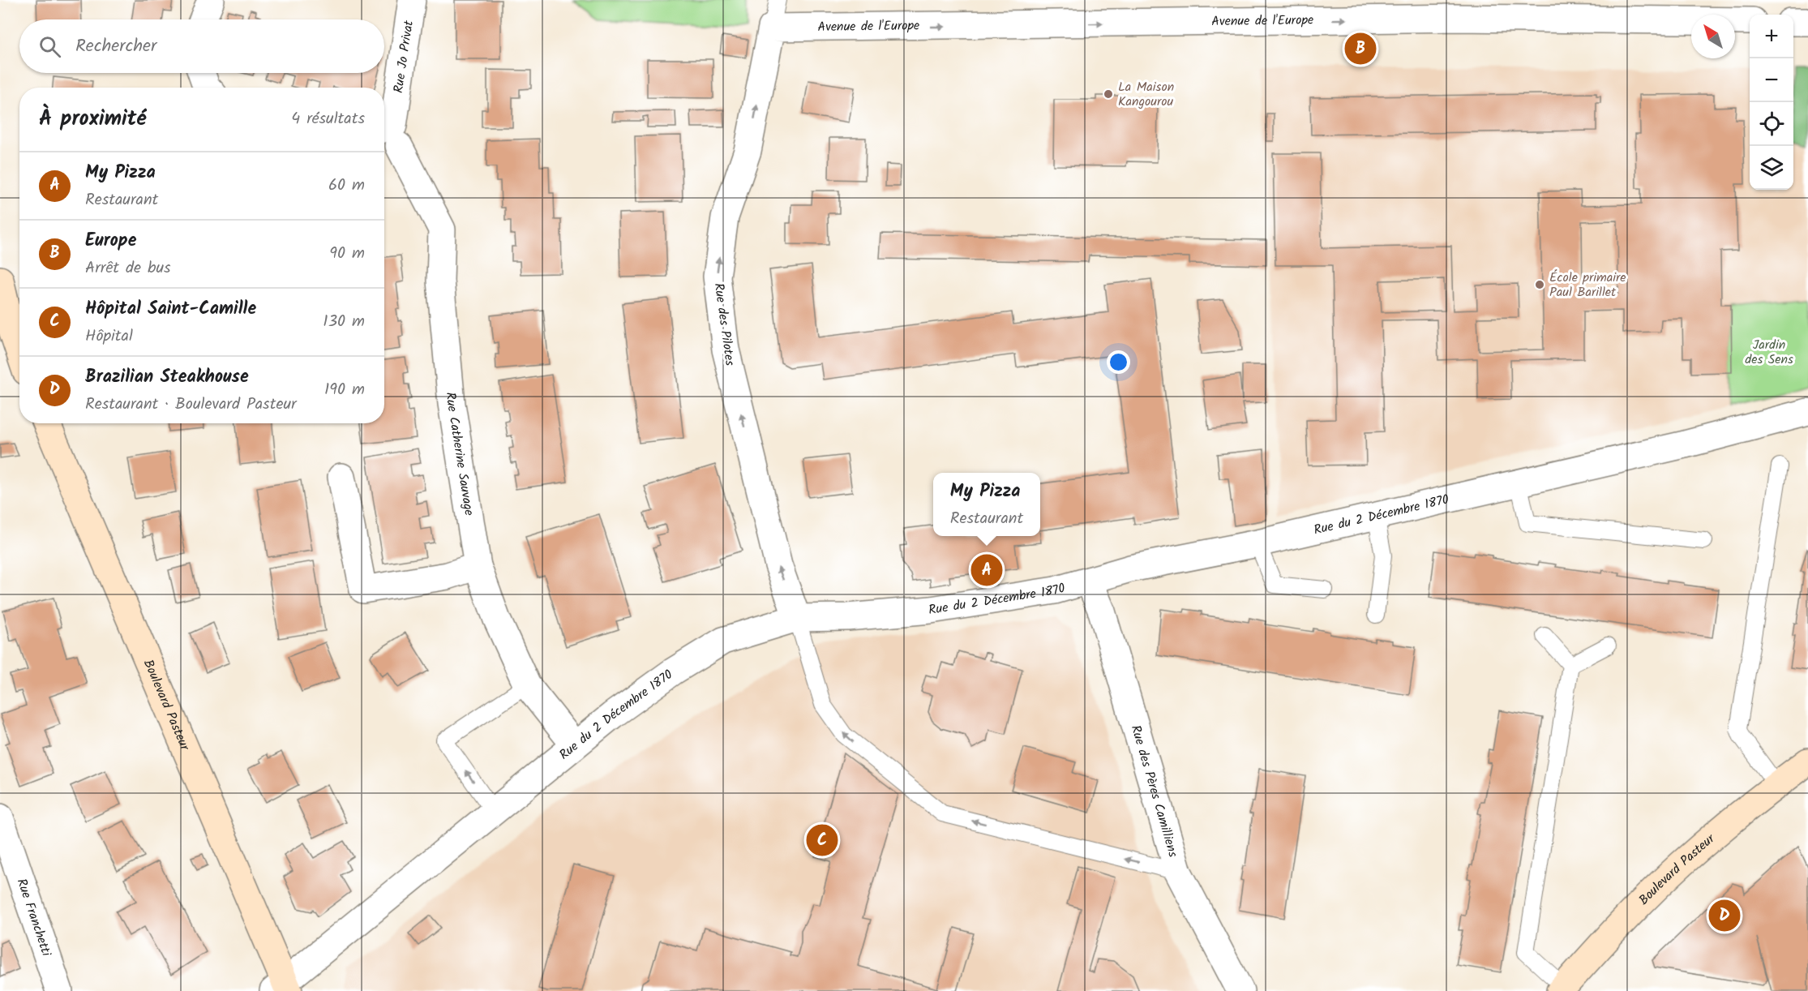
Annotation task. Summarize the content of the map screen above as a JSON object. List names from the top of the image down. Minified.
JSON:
{"streets":{"main road":["Boulevard Pasteur"],"street":["Avenue de l'Europe","Rue Jo Privat","Rue des Pilotes","Rue Catherine Sauvage","Rue du 2 Décembre 1870","Rue des Pères Camilliens","Rue Franchetti"]},"crossings":[["Avenue de l'Europe","Rue des Pilotes"],["Rue des Pilotes","Rue du 2 Décembre 1870"],["Rue Catherine Sauvage","Rue du 2 Décembre 1870"],["Rue du 2 Décembre 1870","Boulevard Pasteur"],["Rue du 2 Décembre 1870","Rue des Pères Camilliens"]],"one_way":["Avenue de l'Europe","Rue des Pilotes"],"parks":["Jardin des Sens"],"places":["La Maison Kangourou","École primaire Paul Barillet"],"north":"top left","page":{"map_buttons":["+","−"],"search":"Rechercher","pins":["B","A","C","D"],"heading":["À proximité","4 résultats"],"list":[{"mark":"A","name":"My Pizza","note":"Restaurant","value":"60 m"},{"mark":"B","name":"Europe","note":"Arrêt de bus","value":"90 m"},{"mark":"C","name":"Hôpital Saint-Camille","note":"Hôpital","value":"130 m"},{"mark":"D","name":"Brazilian Steakhouse","note":"Restaurant · Boulevard Pasteur","value":"190 m"}],"popup":["My Pizza","Restaurant"]}}
